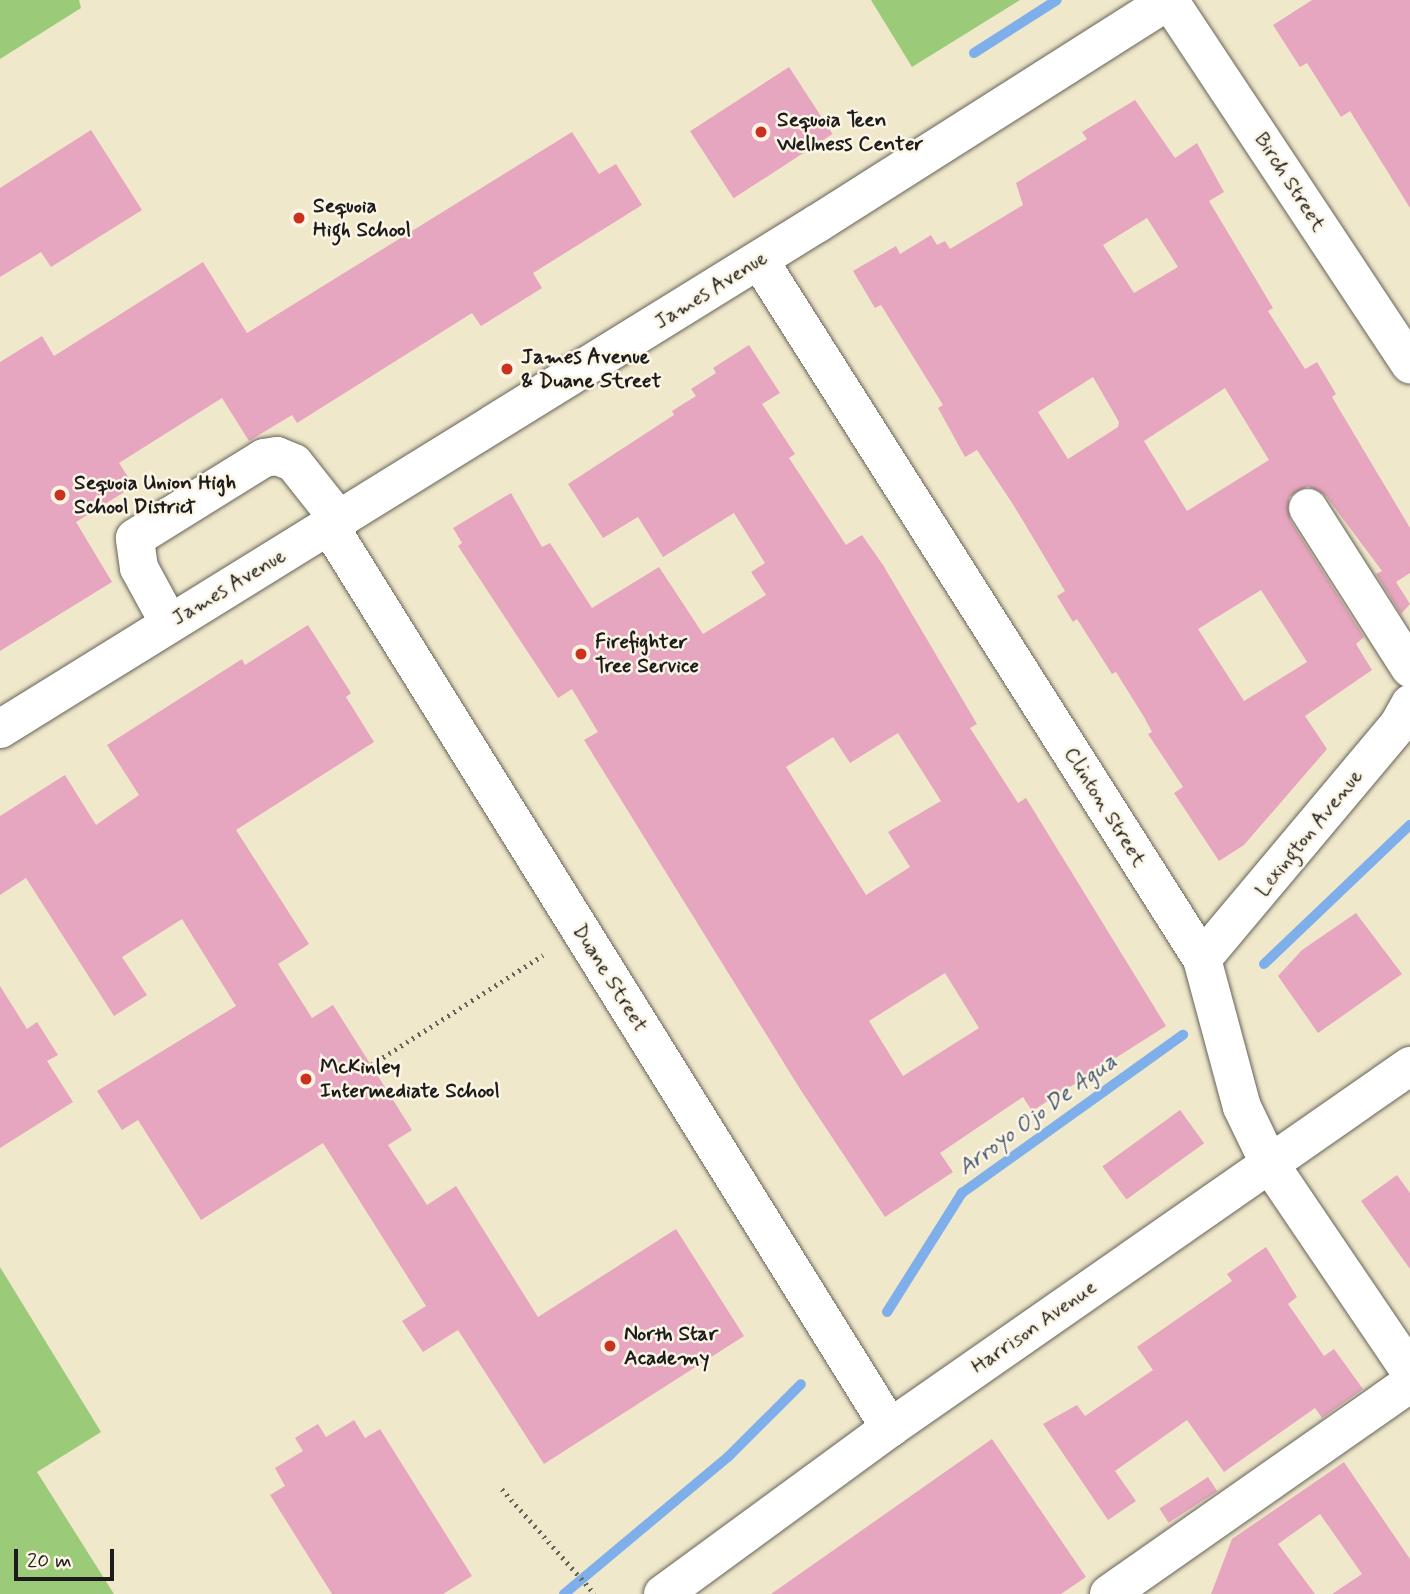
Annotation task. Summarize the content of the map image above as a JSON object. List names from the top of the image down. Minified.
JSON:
{"streets":{"street":["Birch Street","James Avenue","Clinton Street","Lexington Avenue","Duane Street","Harrison Avenue"]},"crossings":[["Birch Street","James Avenue"],["James Avenue","Clinton Street"],["James Avenue","Duane Street"],["Clinton Street","Lexington Avenue"],["Clinton Street","Harrison Avenue"],["Duane Street","Harrison Avenue"]],"water":["Arroyo Ojo De Agua"],"places":["Sequoia Teen Wellness Center","Sequoia High School","James Avenue & Duane Street","Sequoia Union High School District","Firefighter Tree Service","McKinley Intermediate School","North Star Academy"],"scale_bar":"20 m"}
